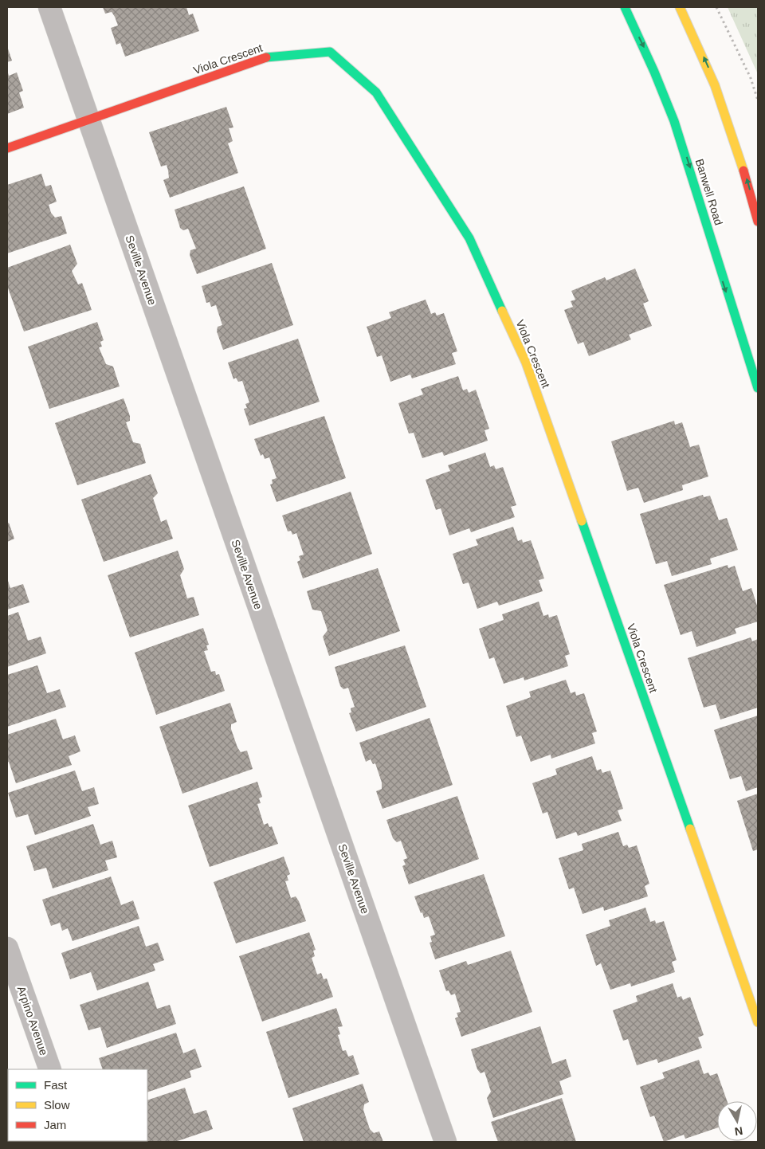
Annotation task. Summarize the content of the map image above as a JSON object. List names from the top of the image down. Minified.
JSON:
{"streets":{"street":["Viola Crescent","Banwell Road","Seville Avenue","Arpino Avenue"]},"crossings":[["Viola Crescent","Seville Avenue"]],"legend":["Fast","Slow","Jam"],"north":"bottom"}
